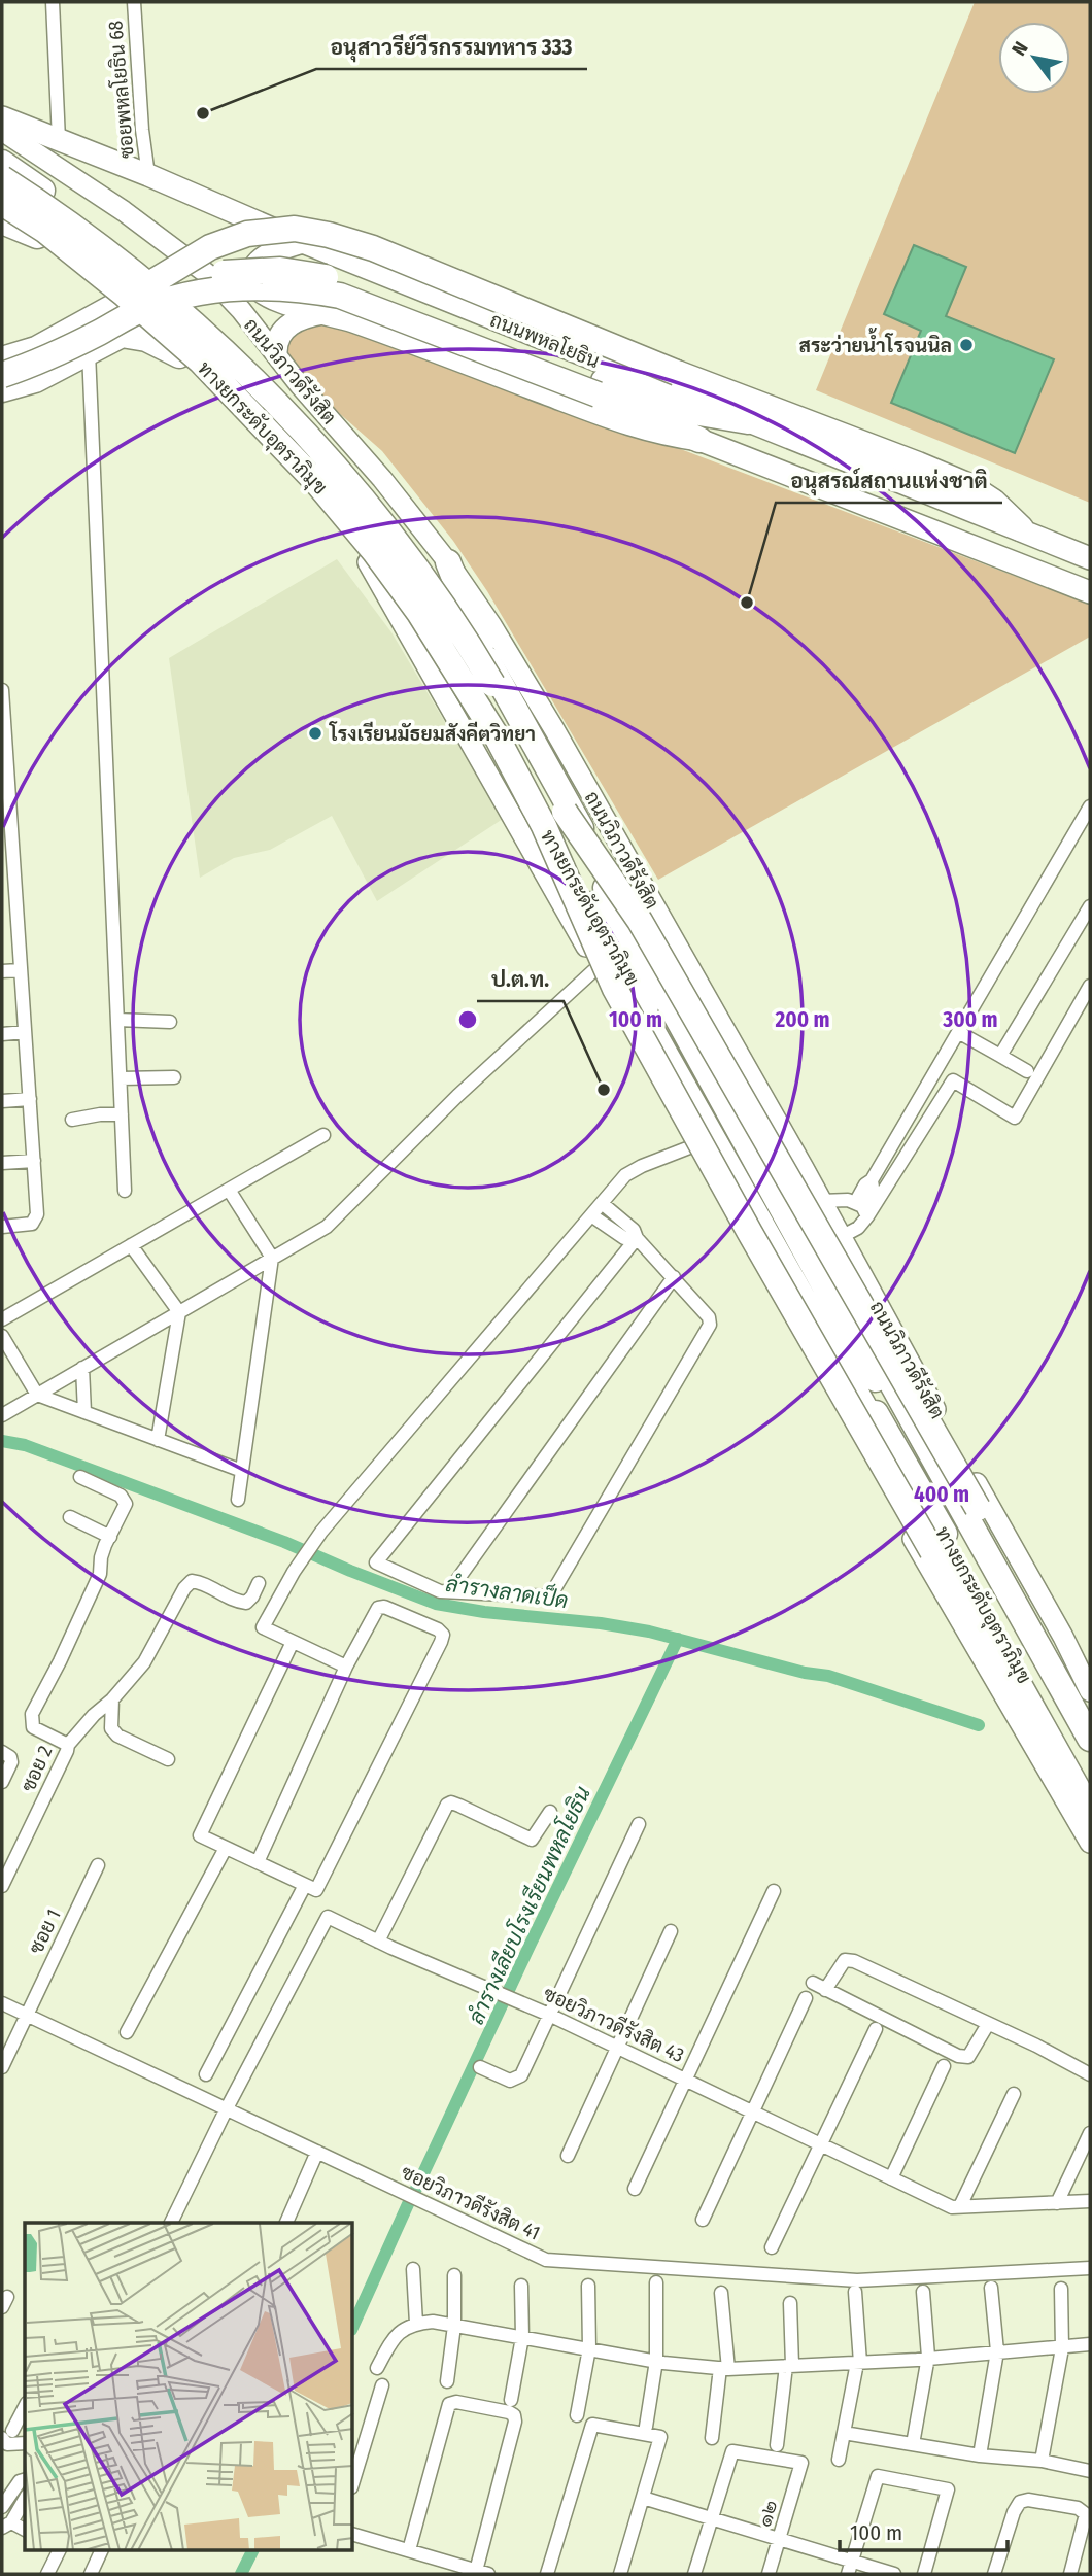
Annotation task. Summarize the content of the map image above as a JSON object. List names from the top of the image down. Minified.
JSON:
{"streets":{"highway":["ถนนวิภาวดีรังสิต","ทางยกระดับอุตราภิมุข"],"main road":["ถนนพหลโยธิน"],"street":["ซอยพหลโยธิน 68","ซอย 2","ซอย 1","ซอยวิภาวดีรังสิต 43","ซอยวิภาวดีรังสิต 41","๑๒"]},"crossings":[["ซอยพหลโยธิน 68","ถนนพหลโยธิน"],["ซอย 1","ซอยวิภาวดีรังสิต 41"],["ซอยวิภาวดีรังสิต 43","ซอยวิภาวดีรังสิต 41"]],"water":["ลำรางลาดเป็ด","ลำรางเลียบโรงเรียนพหลโยธิน"],"places":["อนุสาวรีย์วีรกรรมทหาร 333","สระว่ายน้ำโรจนนิล","อนุสรณ์สถานแห่งชาติ","โรงเรียนมัธยมสังคีตวิทยา","ป.ต.ท."],"scale_bar":"100 m","north":"top left","rings":["100 m","200 m","300 m","400 m"]}
